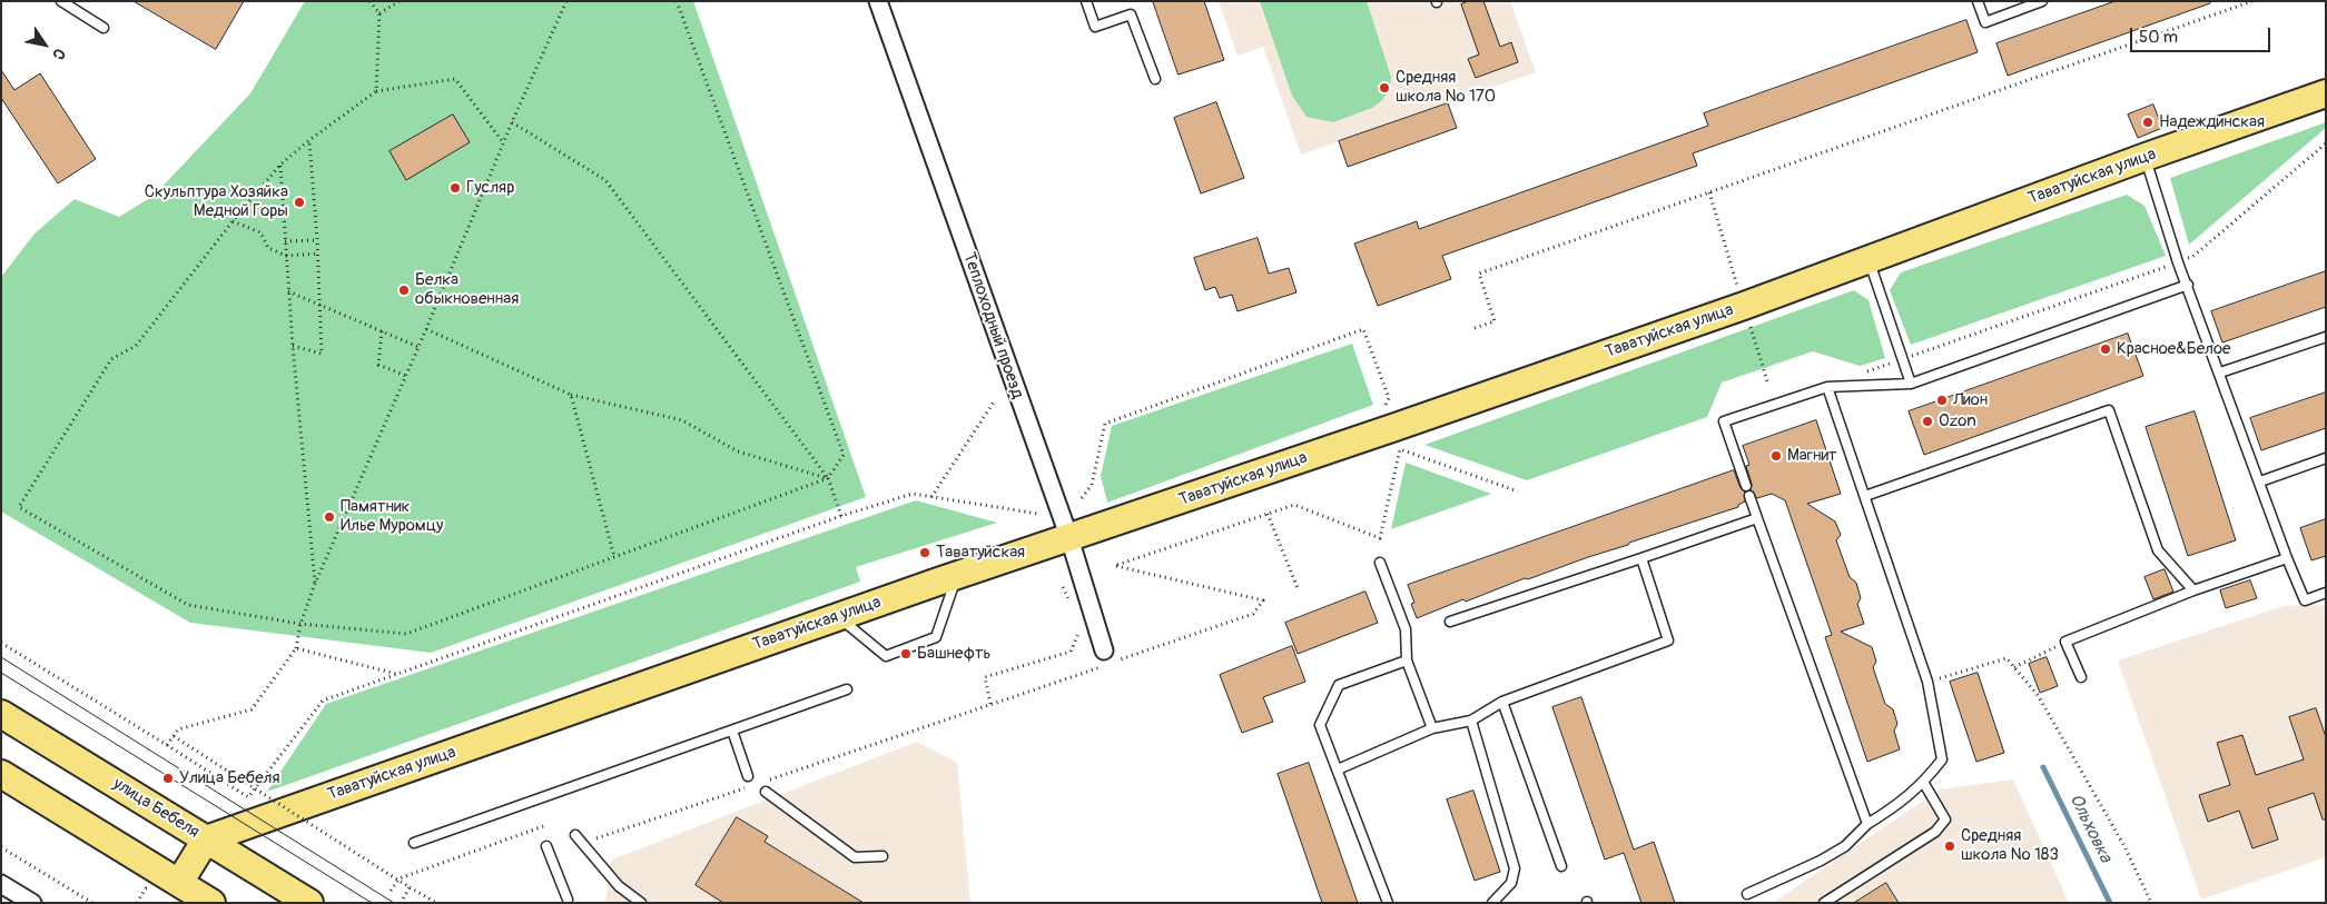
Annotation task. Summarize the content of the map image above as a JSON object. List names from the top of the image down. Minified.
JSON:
{"streets":{"main road":["Таватуйская улица","улица Бебеля"],"street":["Теплоходный проезд"]},"crossings":[["Таватуйская улица","Теплоходный проезд"],["Таватуйская улица","улица Бебеля"]],"water":["Ольховка"],"places":["Средняя школа № 170","Надеждинская","Гусляр","Скульптура Хозяйка Медной Горы","Белка обыкновенная","Красное&Белое","Лион","Ozon","Магнит","Памятник Илье Муромцу","Таватуйская","Башнефть","Улица Бебеля","Средняя школа № 183"],"scale_bar":"50 m","north":"bottom right"}
